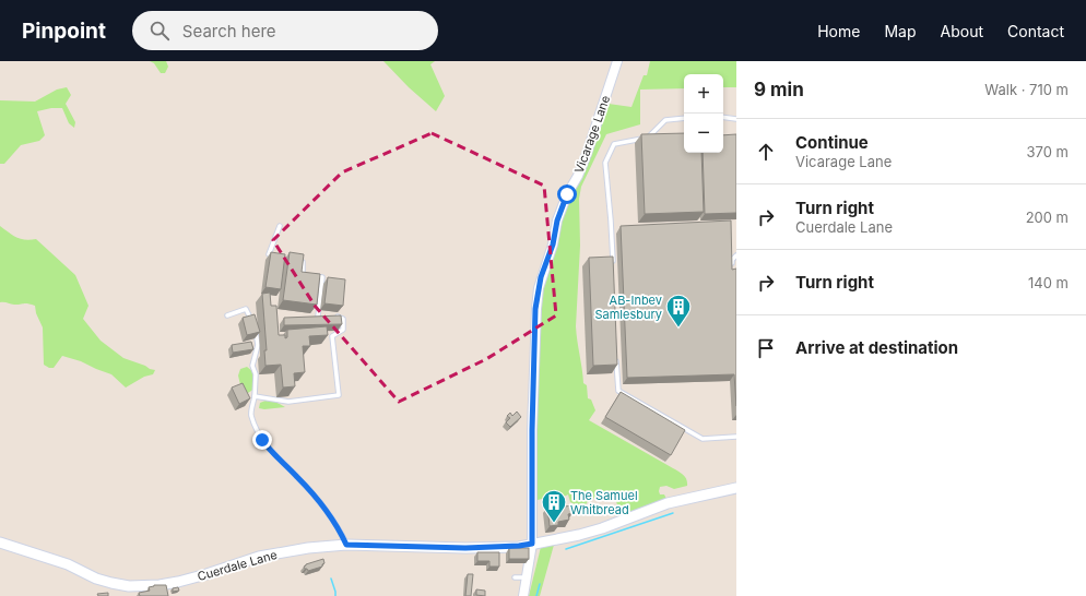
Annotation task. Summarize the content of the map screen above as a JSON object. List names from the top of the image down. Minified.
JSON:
{"streets":{"main road":["Cuerdale Lane"],"street":["Vicarage Lane"]},"crossings":[["Vicarage Lane","Cuerdale Lane"]],"places":{"building":["AB-Inbev Samlesbury","The Samuel Whitbread"]},"page":{"header":"Pinpoint","search":"Search here","nav":["Home","Map","About","Contact"],"heading":["9 min","Walk · 710 m"],"map_buttons":["+","−"],"list":[["Continue","Vicarage Lane","370 m"],["Turn right","Cuerdale Lane","200 m"],["Turn right","140 m"],"Arrive at destination"]}}
